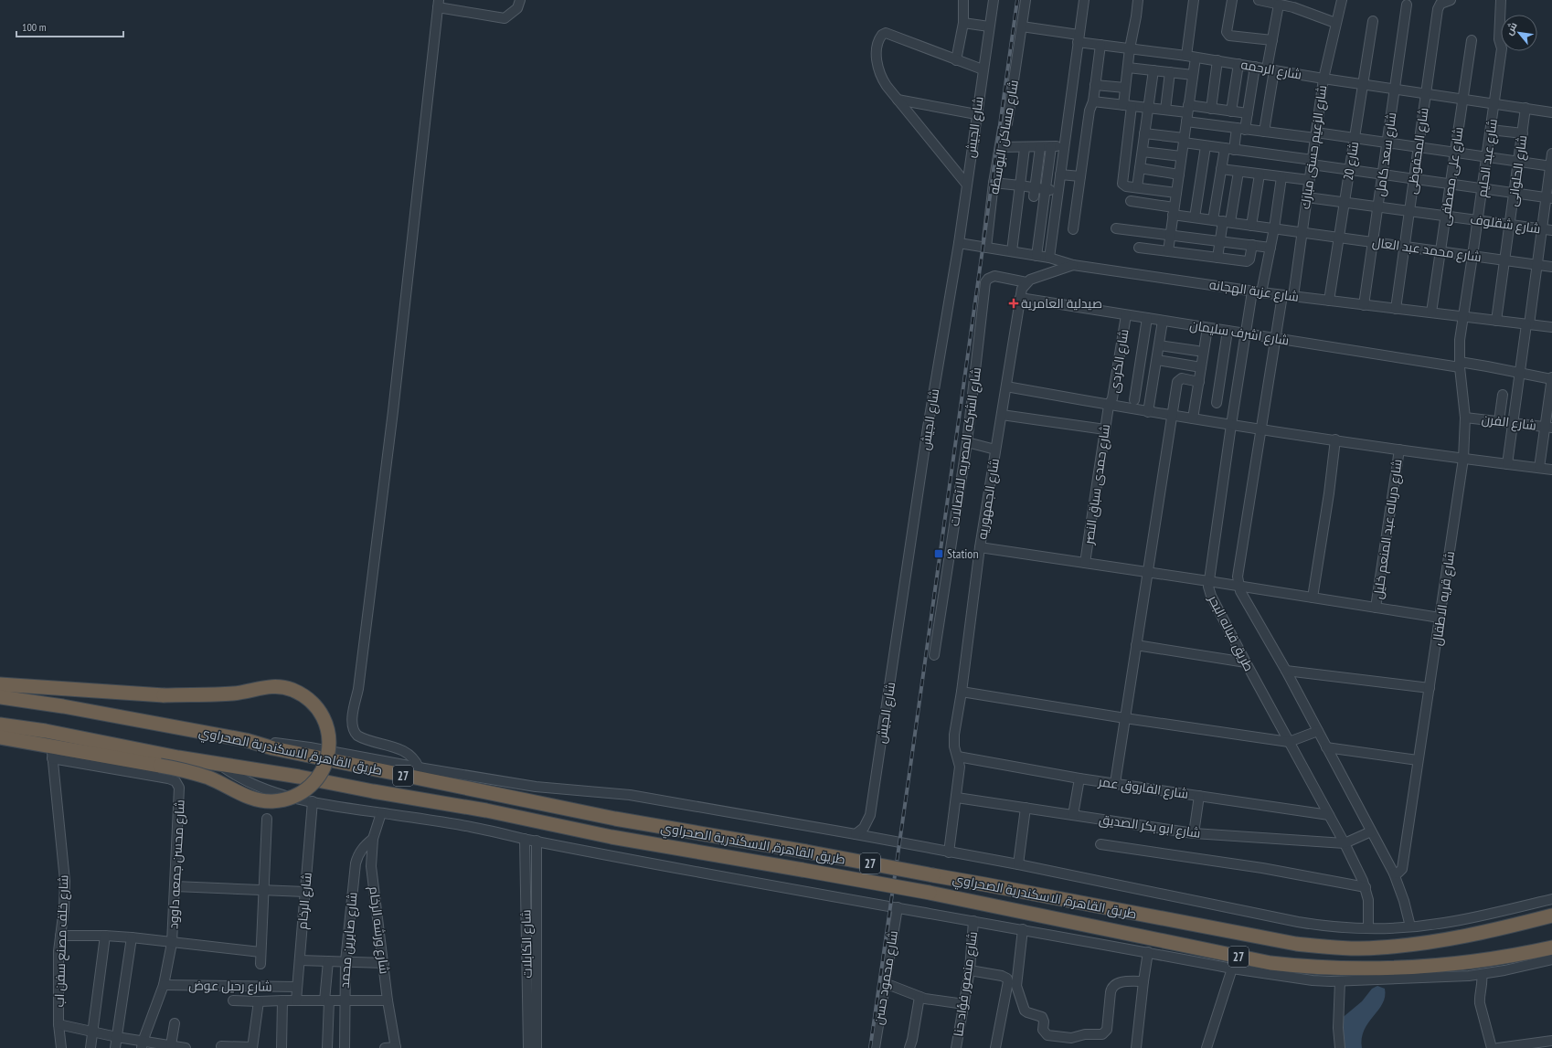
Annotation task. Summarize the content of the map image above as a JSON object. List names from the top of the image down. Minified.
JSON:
{"streets":{"highway":["طريق القاهرة, الاسكندرية الصحراوي","27"],"street":["شارع الرحمه","شارع الجيش","شارع مساكن البوسطه","شارع الزعيم حسنى مبارك","شارع المحفوظى","شارع سعد كامل","شارع عبد الحليم","شارع 20","شارع الحلوانى","شارع على مصطفى","شارع شقلوف","شارع محمد عبد العال","شارع عزبة الهجانه","شارع اشرف سليمان","شارع الكردى","شارع الفرن","شارع الشركه المصريه للاتصالات","شارع حمدى سباق النصر","شارع الجمهوريه","شارع درباله عبد المنعم خليل","شارع قريه الاطفال","طريق قباله البحر","شارع الفاروق عمر","شارع ابو بكر الصديق","شارع محسن جمعه داوود","شارع الرخام","شارع ورشه الرخام","شارع صابرين محمد","شارع خلف مصنع سفن اب","شارع الكابلات","شارع محمود حسن","شارع منصور فؤاد حنا","شارع رحيل عوض"]},"crossings":[["شارع الرحمه","شارع مساكن البوسطه"],["شارع الرحمه","شارع الزعيم حسنى مبارك"],["شارع الرحمه","شارع المحفوظى"],["شارع الرحمه","شارع سعد كامل"],["شارع الرحمه","شارع عبد الحليم"],["شارع الرحمه","شارع 20"],["شارع الرحمه","شارع الحلوانى"],["شارع الرحمه","شارع على مصطفى"],["شارع الجيش","شارع عزبة الهجانه"],["شارع مساكن البوسطه","شارع عزبة الهجانه"],["شارع الزعيم حسنى مبارك","شارع شقلوف"],["شارع الزعيم حسنى مبارك","شارع محمد عبد العال"],["شارع الزعيم حسنى مبارك","شارع عزبة الهجانه"],["شارع المحفوظى","شارع شقلوف"],["شارع المحفوظى","شارع محمد عبد العال"],["شارع المحفوظى","شارع عزبة الهجانه"],["شارع سعد كامل","شارع شقلوف"],["شارع سعد كامل","شارع محمد عبد العال"],["شارع سعد كامل","شارع عزبة الهجانه"],["شارع عبد الحليم","شارع شقلوف"],["شارع عبد الحليم","شارع محمد عبد العال"],["شارع عبد الحليم","شارع عزبة الهجانه"],["شارع عبد الحليم","شارع قريه الاطفال"],["شارع 20","شارع شقلوف"],["شارع 20","شارع محمد عبد العال"],["شارع 20","شارع عزبة الهجانه"],["شارع الحلوانى","شارع شقلوف"],["شارع الحلوانى","شارع محمد عبد العال"],["شارع الحلوانى","شارع عزبة الهجانه"],["شارع على مصطفى","شارع شقلوف"],["شارع على مصطفى","شارع محمد عبد العال"],["شارع على مصطفى","شارع عزبة الهجانه"],["شارع محمد عبد العال","طريق قباله البحر"],["شارع عزبة الهجانه","شارع قريه الاطفال"],["شارع عزبة الهجانه","طريق قباله البحر"],["شارع اشرف سليمان","شارع الكردى"],["شارع اشرف سليمان","شارع الجمهوريه"],["شارع اشرف سليمان","شارع قريه الاطفال"],["شارع اشرف سليمان","طريق قباله البحر"],["شارع الكردى","شارع حمدى سباق النصر"],["شارع الفرن","شارع قريه الاطفال"],["شارع الشركه المصريه للاتصالات","شارع الجمهوريه"],["شارع الجمهوريه","شارع الفاروق عمر"],["شارع الجمهوريه","شارع ابو بكر الصديق"],["طريق قباله البحر","شارع الفاروق عمر"],["طريق قباله البحر","شارع ابو بكر الصديق"],["شارع محسن جمعه داوود","شارع خلف مصنع سفن اب"],["شارع محسن جمعه داوود","شارع رحيل عوض"],["شارع الرخام","شارع رحيل عوض"],["شارع ورشه الرخام","شارع صابرين محمد"]],"places":{"health":["صيدلية العامرية"],"transit":["Station"]},"scale_bar":"100 m","north":"top left"}
